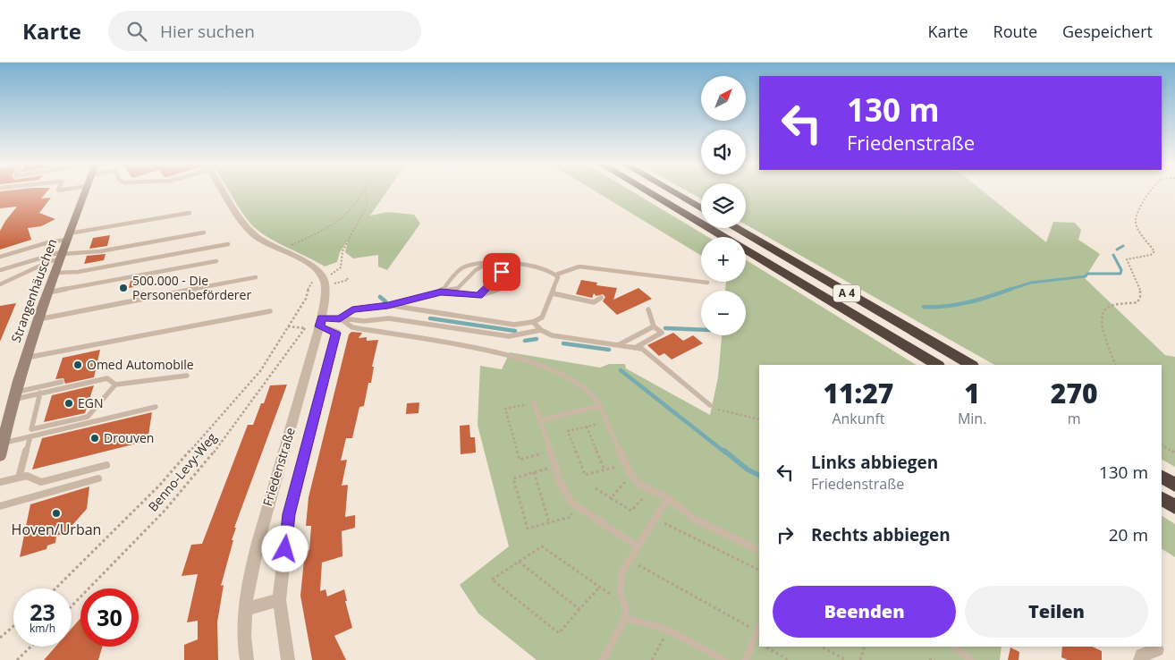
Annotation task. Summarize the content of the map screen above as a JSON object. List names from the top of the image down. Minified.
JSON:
{"streets":{"highway":["A 4"],"street":["Strangenhäuschen","Friedenstraße"],"path":["Benno-Levy-Weg"]},"places":["500.000 - Die Personenbeförderer","Omed Automobile","EGN","Drouven","Hoven/Urban"],"north":"top right","page":{"header":"Karte","search":"Hier suchen","nav":["Karte","Route","Gespeichert"],"map_buttons":["+","−"],"turn":["130 m","Friedenstraße"],"eta":["11:27","Ankunft","1","Min.","270","m"],"list":[{"name":"Links abbiegen","note":"Friedenstraße","value":"130 m"},{"name":"Rechts abbiegen","value":"20 m"}],"buttons":["Beenden","Teilen"],"speed":"23 km/h","limit":"30"}}
